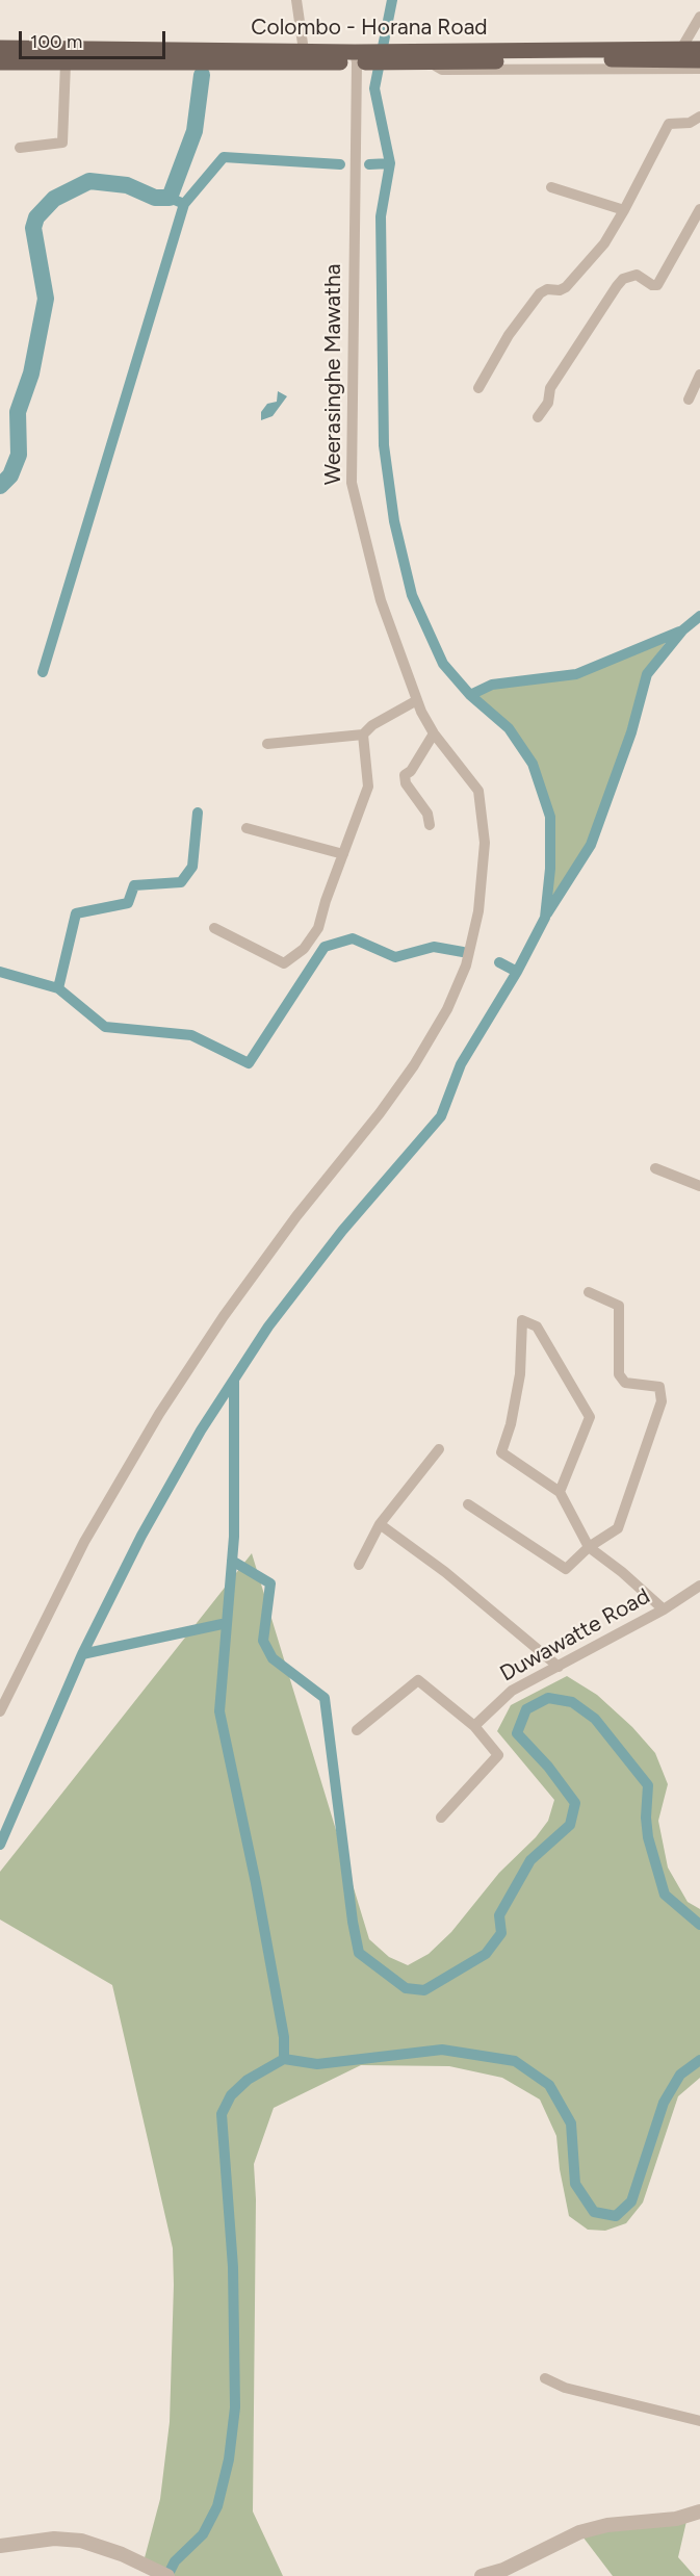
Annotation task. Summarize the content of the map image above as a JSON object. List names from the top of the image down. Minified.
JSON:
{"streets":{"main road":["Colombo - Horana Road"],"street":["Weerasinghe Mawatha","Duwawatte Road"]},"crossings":[["Colombo - Horana Road","Weerasinghe Mawatha"]],"scale_bar":"100 m"}
